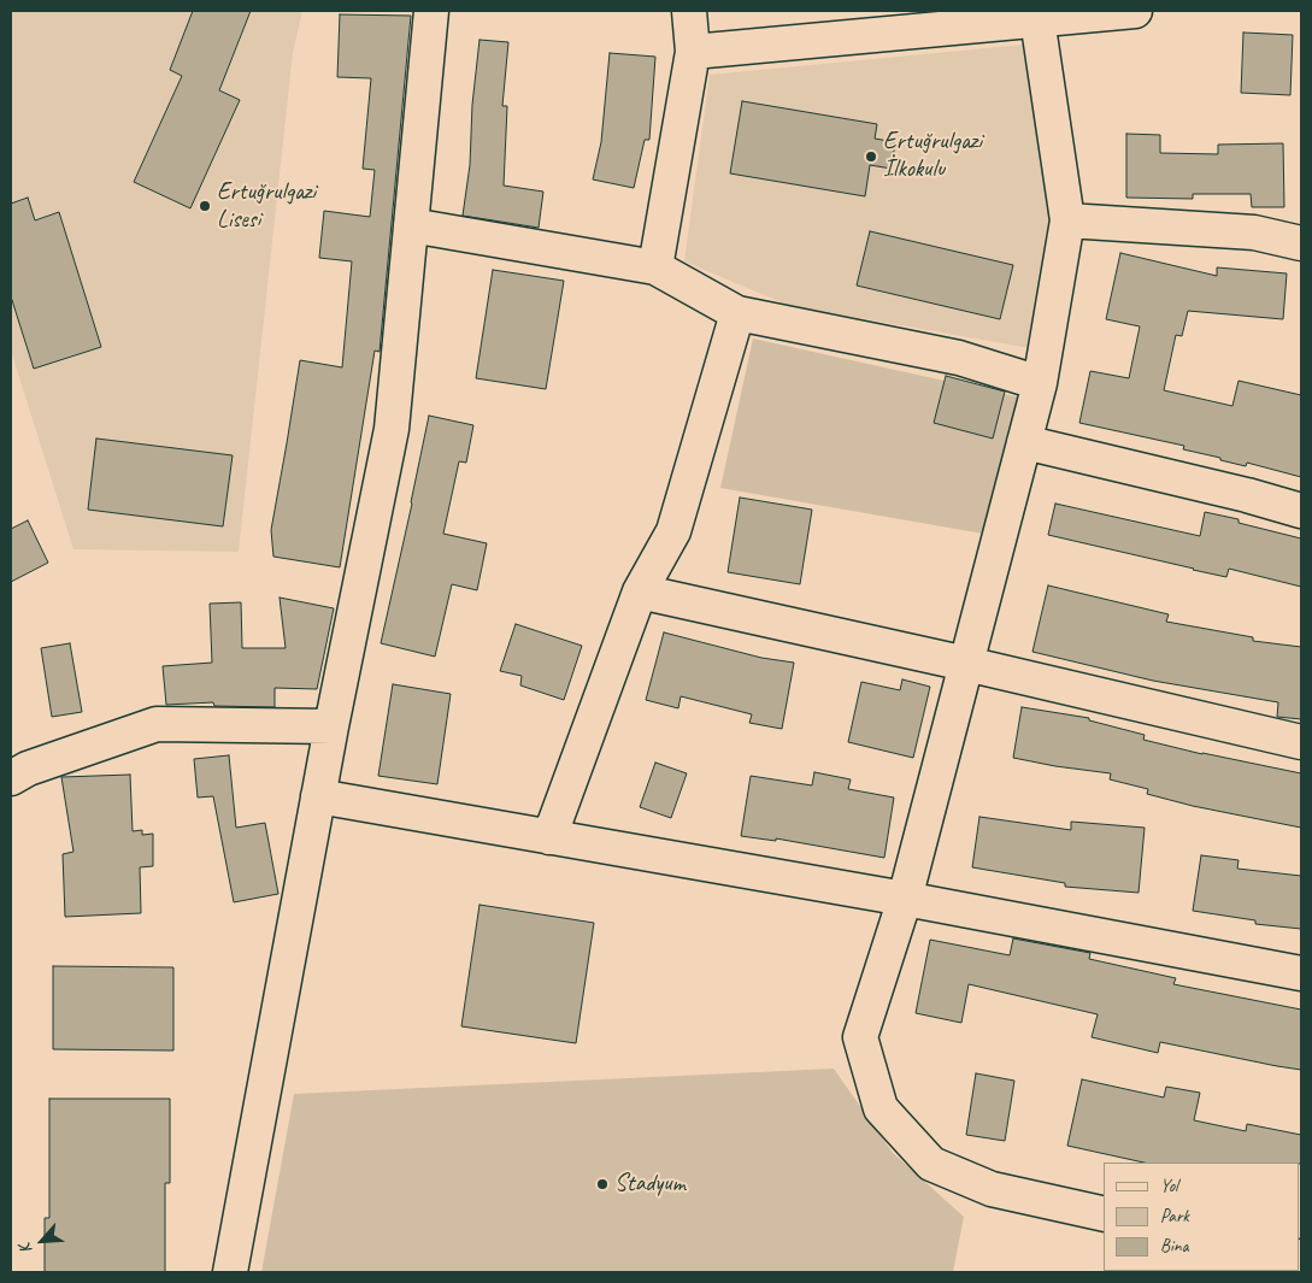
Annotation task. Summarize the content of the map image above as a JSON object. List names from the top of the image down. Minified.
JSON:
{"places":["Ertuğrulgazi İlkokulu","Ertuğrulgazi Lisesi","Stadyum"],"legend":["Yol","Park","Bina"],"north":"bottom left"}
